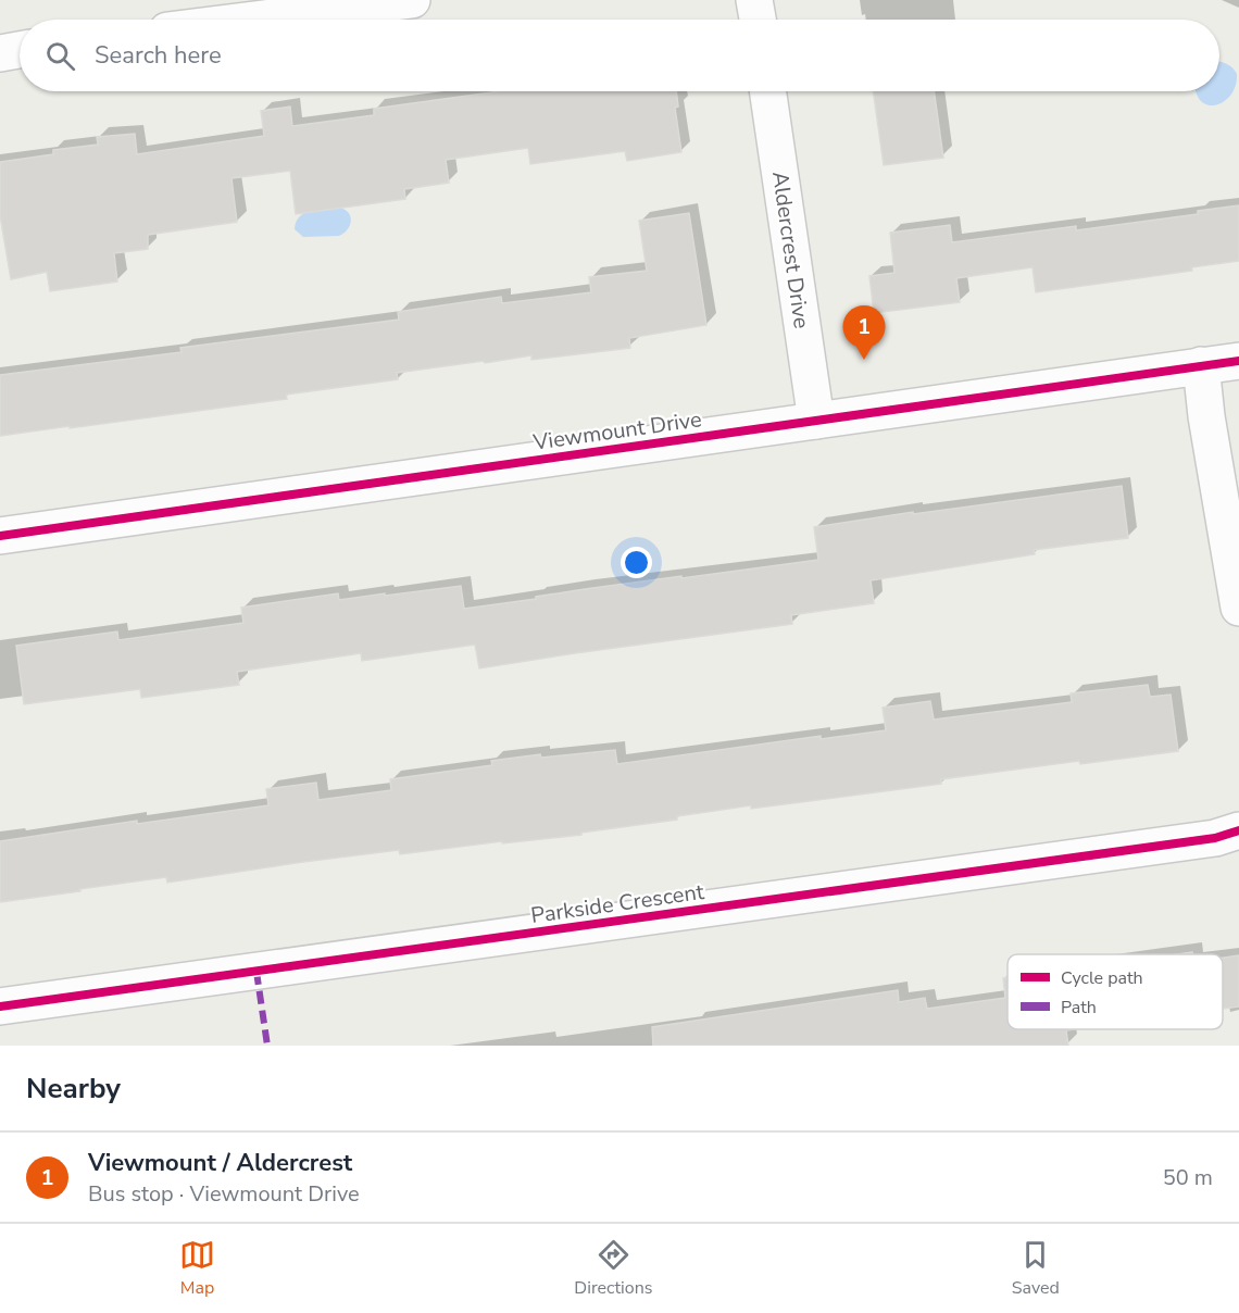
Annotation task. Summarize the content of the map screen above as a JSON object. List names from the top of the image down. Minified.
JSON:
{"streets":{"street":["Aldercrest Drive","Viewmount Drive","Parkside Crescent"]},"crossings":[["Aldercrest Drive","Viewmount Drive"]],"legend":["Cycle path","Path"],"page":{"search":"Search here","pins":"1","heading":"Nearby","list":[{"mark":"1","name":"Viewmount / Aldercrest","note":"Bus stop · Viewmount Drive","value":"50 m"}],"nav":["Map","Directions","Saved"]}}
